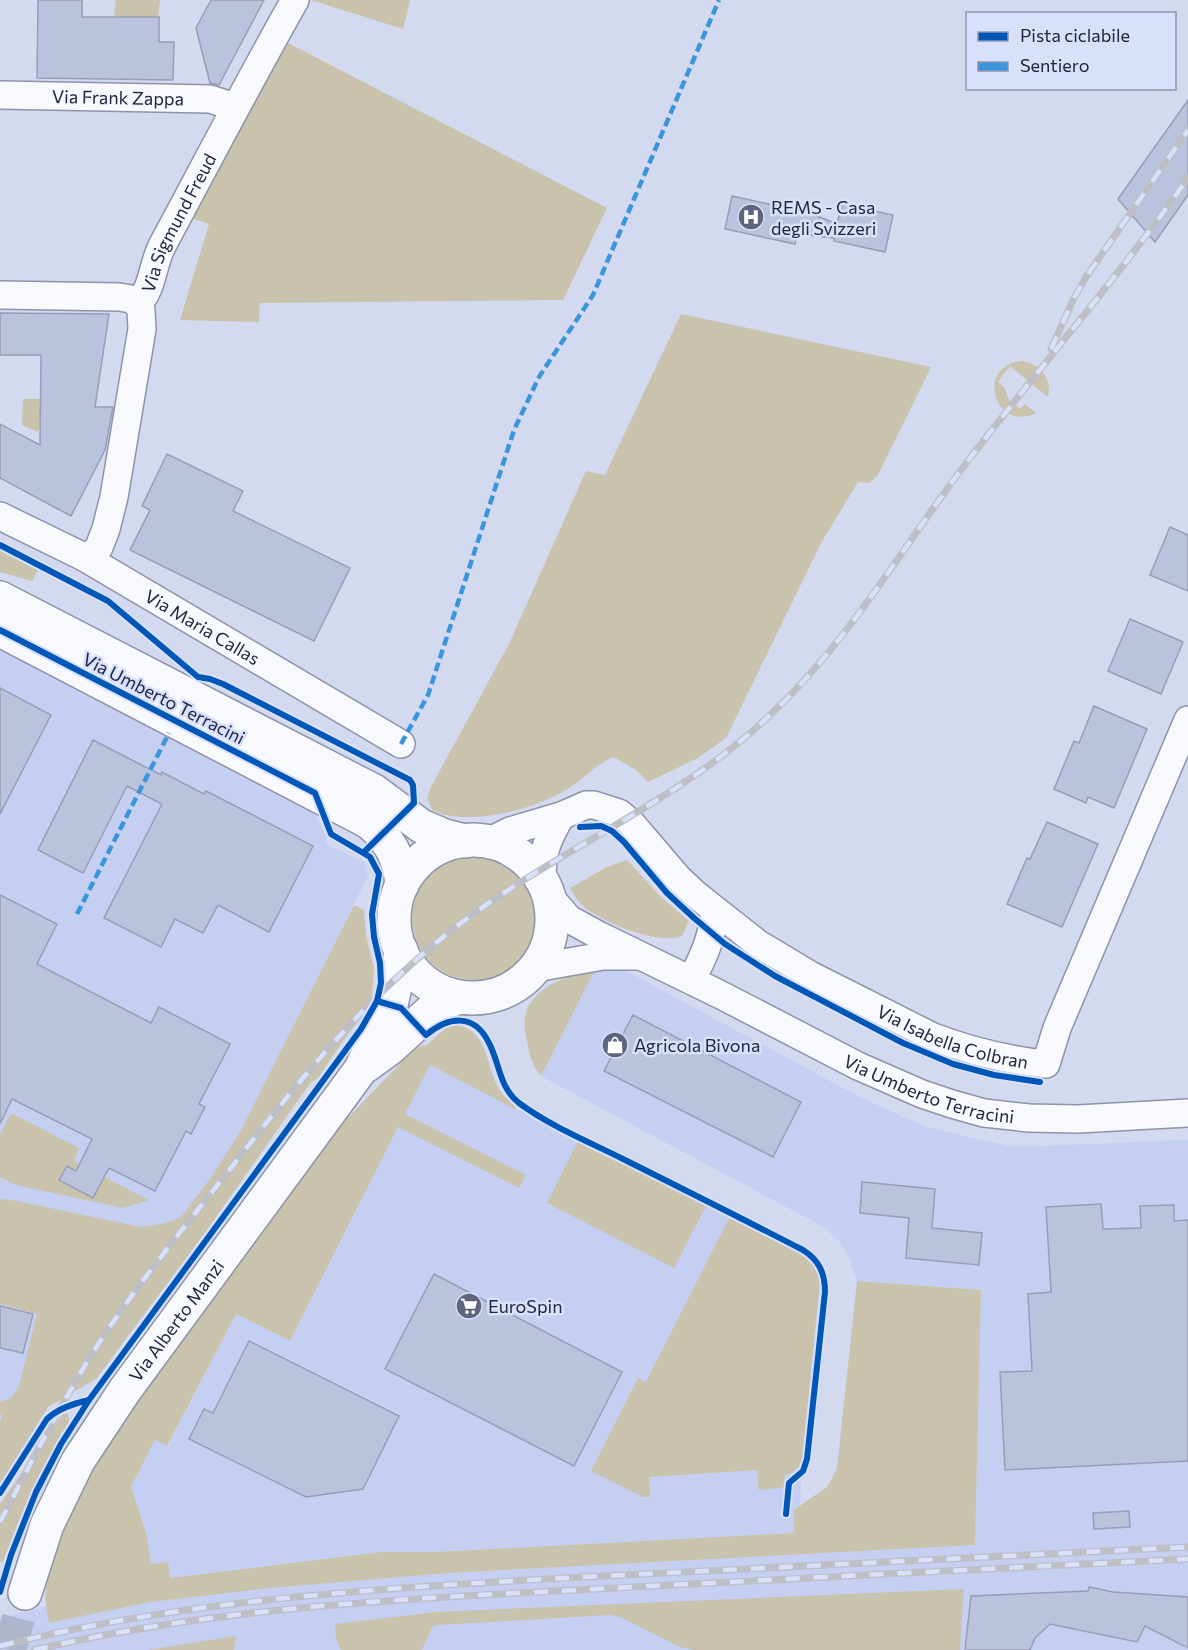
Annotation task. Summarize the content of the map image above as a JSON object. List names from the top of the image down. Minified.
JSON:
{"streets":{"main road":["Via Umberto Terracini","Via Alberto Manzi"],"street":["Via Frank Zappa","Via Sigmund Freud","Via Maria Callas","Via Isabella Colbran"]},"crossings":[["Via Frank Zappa","Via Sigmund Freud"],["Via Sigmund Freud","Via Maria Callas"],["Via Umberto Terracini","Via Isabella Colbran"],["Via Umberto Terracini","Via Alberto Manzi"],["Via Isabella Colbran","Via Alberto Manzi"]],"places":{"hospital":["REMS - Casa degli Svizzeri"],"shop":["Agricola Bivona"],"supermarket":["EuroSpin"]},"legend":["Pista ciclabile","Sentiero"]}
